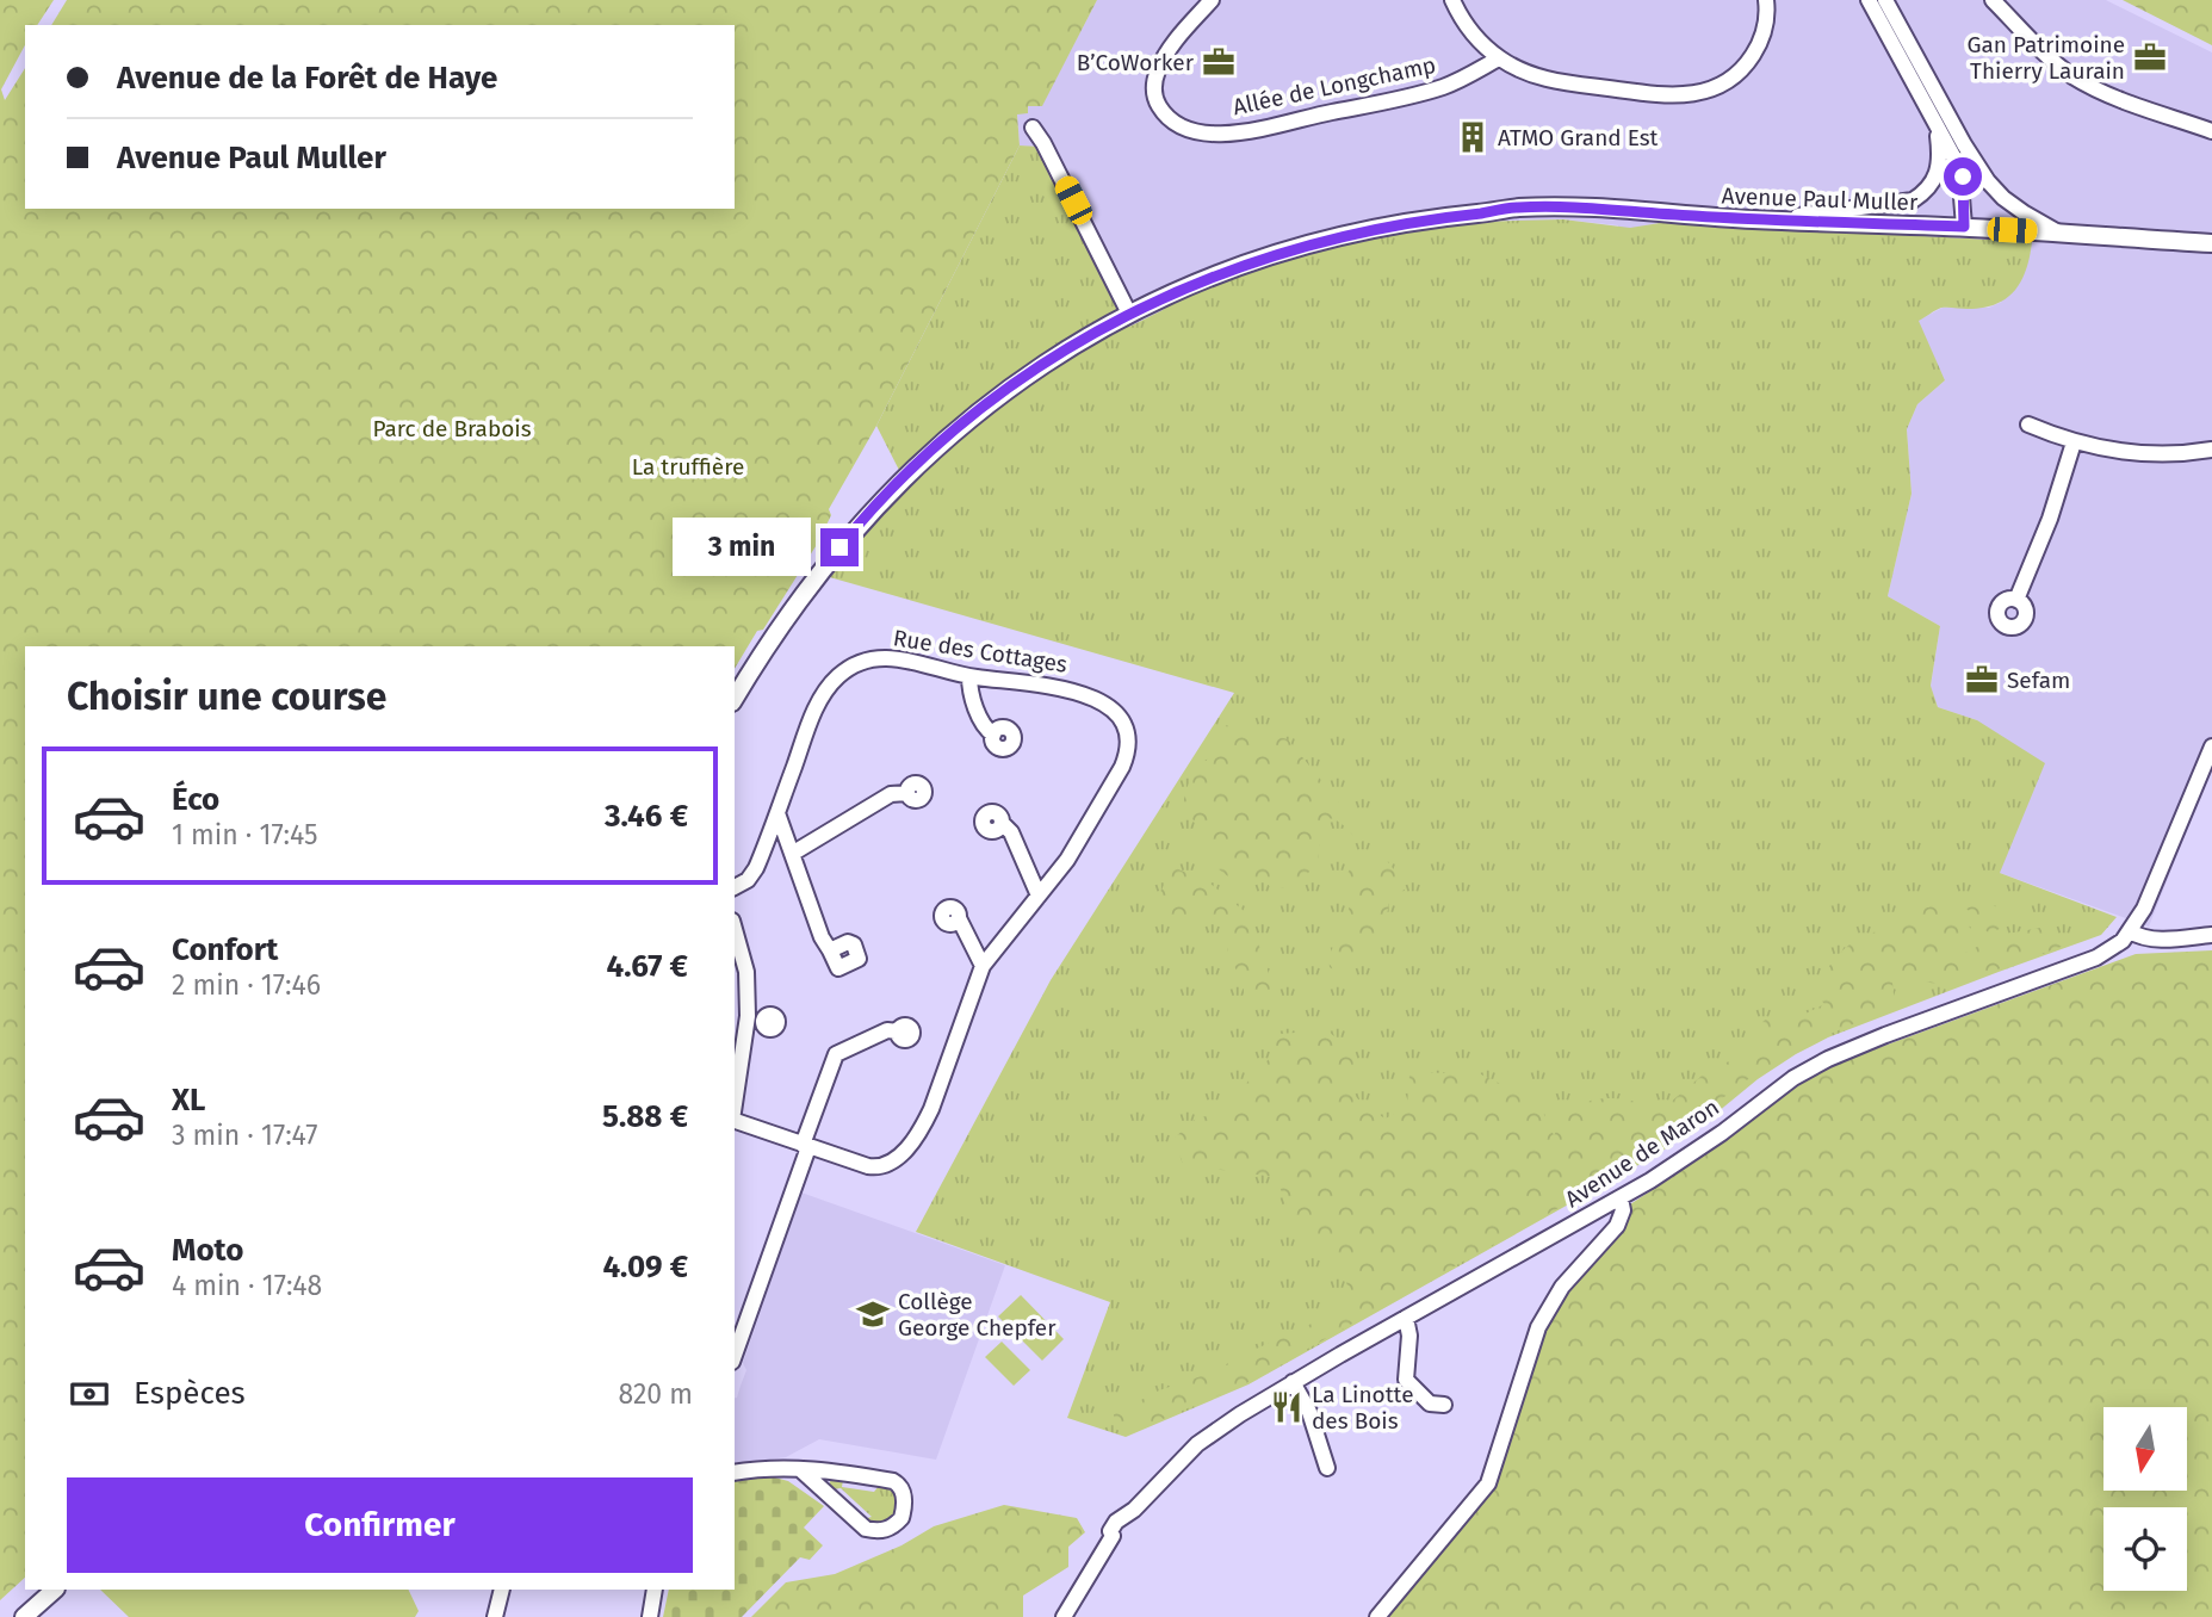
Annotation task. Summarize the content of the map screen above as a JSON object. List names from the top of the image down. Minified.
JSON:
{"streets":{"main road":["Avenue Paul Muller"],"street":["Allée de Longchamp","Rue des Cottages","Avenue de Maron"]},"parks":["Parc de Brabois","La truffière"],"places":{"office":["Gan Patrimoine Thierry Laurain","B’CoWorker","Sefam"],"building":["ATMO Grand Est"],"school or university":["Collège George Chepfer"],"restaurant":["La Linotte des Bois"]},"north":"bottom","page":{"banner":["Avenue de la Forêt de Haye","Avenue Paul Muller"],"bubble":"3 min","heading":"Choisir une course","list":[{"name":"Éco","note":"1 min · 17:45","value":"3.46 €"},{"name":"Confort","note":"2 min · 17:46","value":"4.67 €"},{"name":"XL","note":"3 min · 17:47","value":"5.88 €"},{"name":"Moto","note":"4 min · 17:48","value":"4.09 €"}],"pay":["Espèces","820 m"],"buttons":"Confirmer"}}
